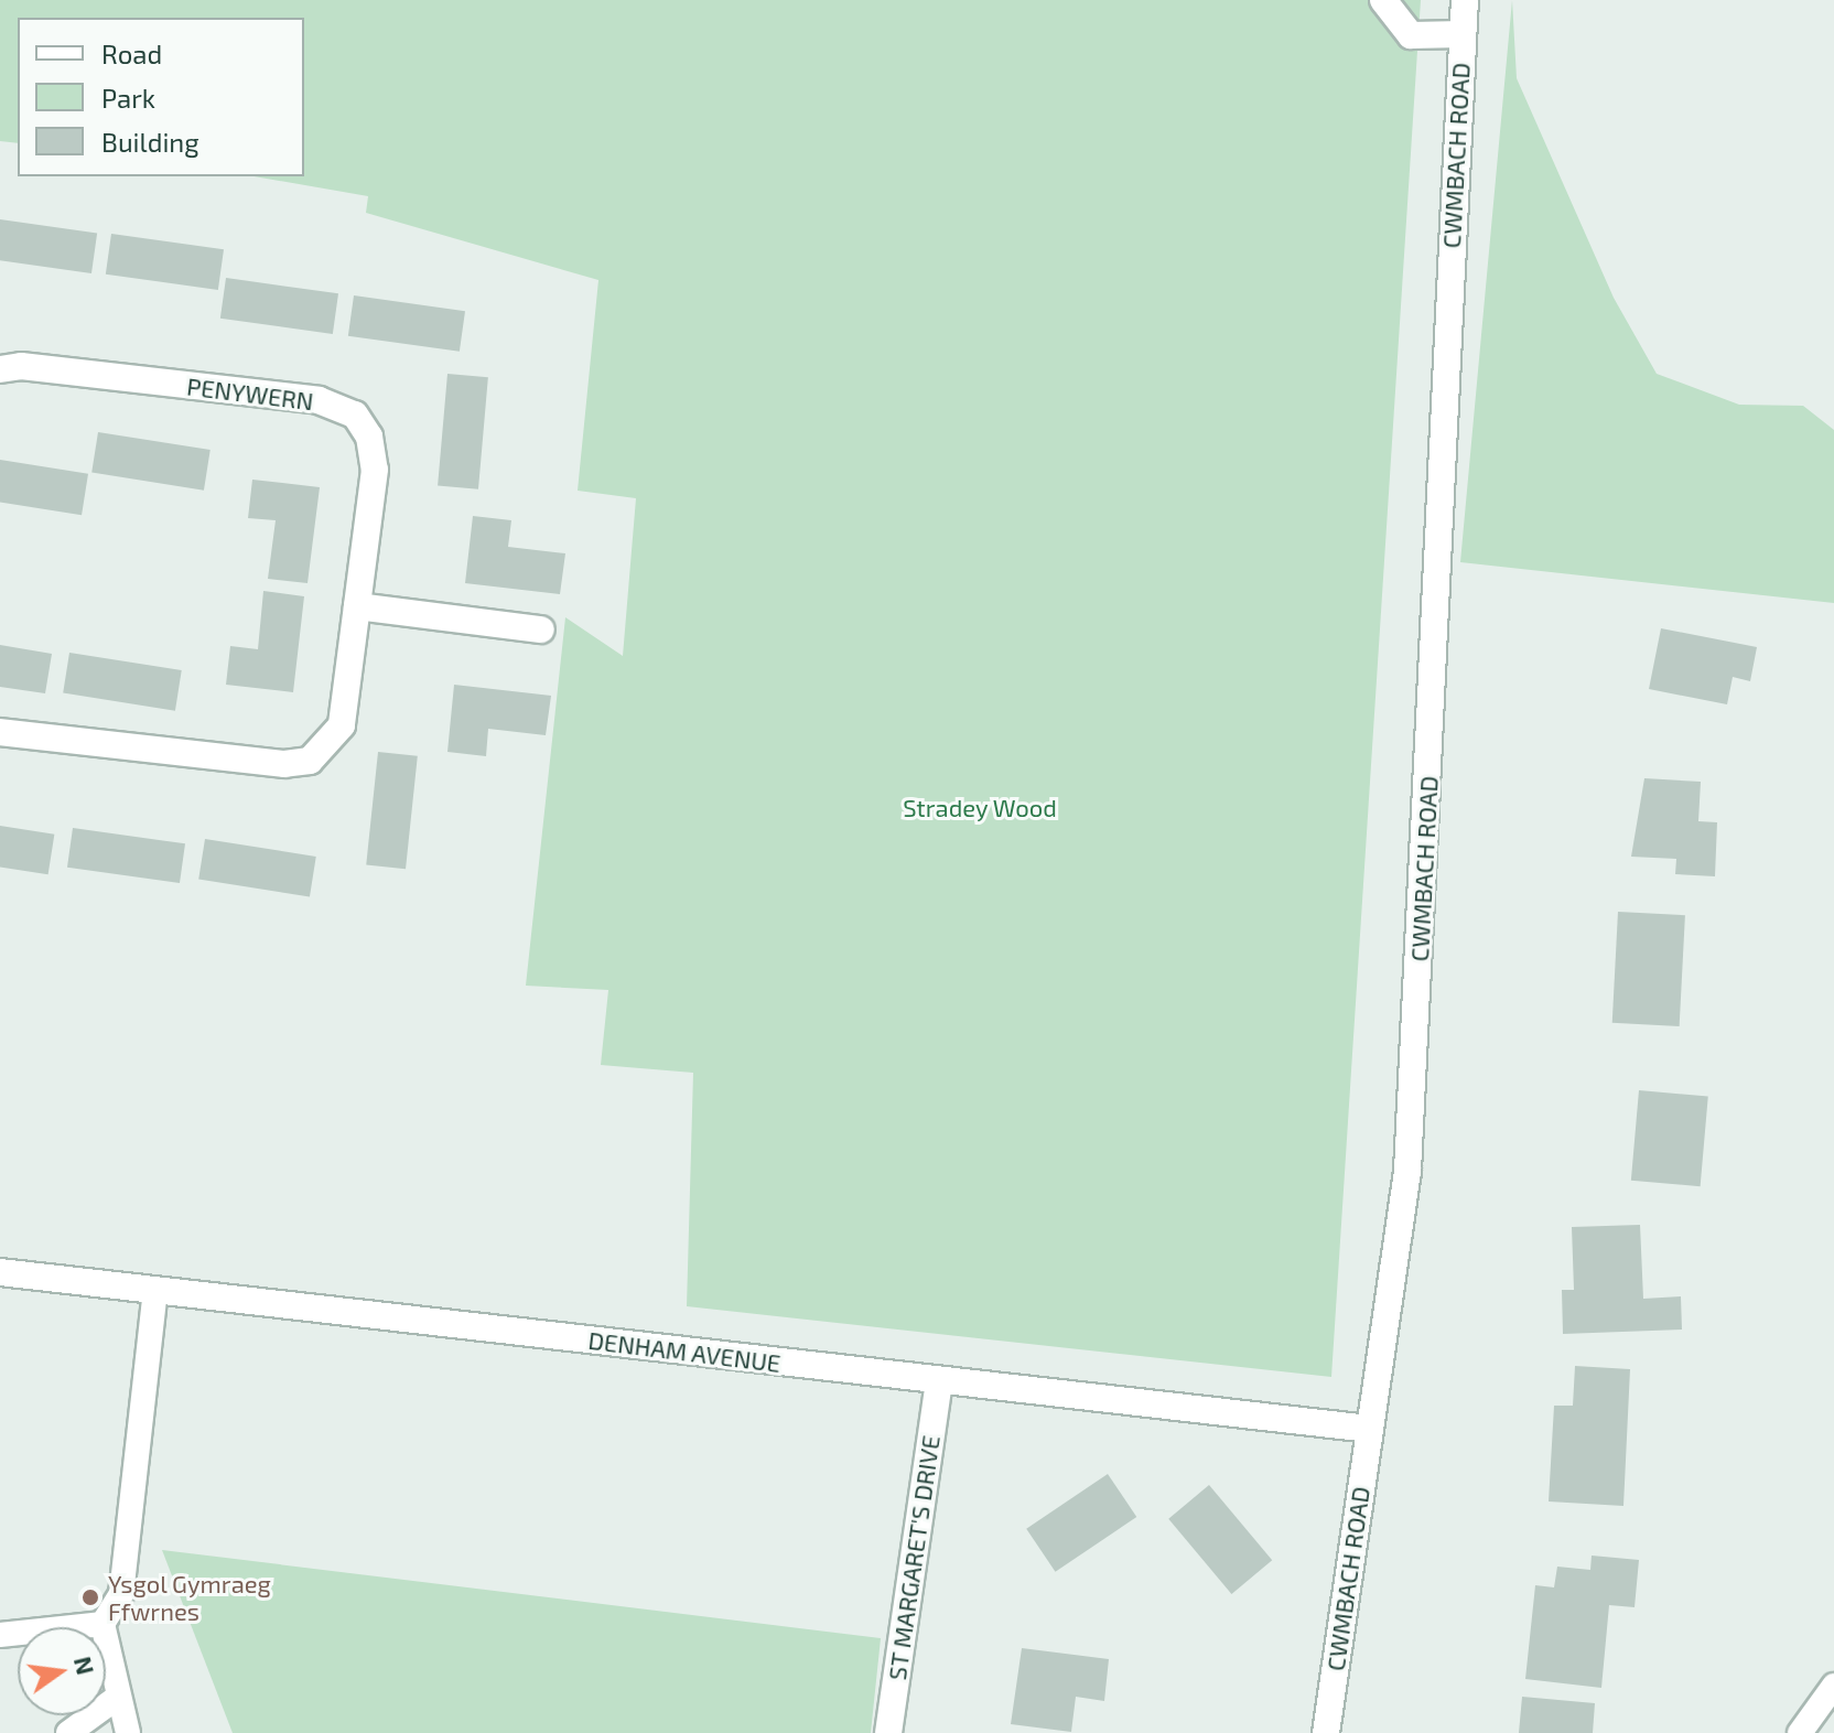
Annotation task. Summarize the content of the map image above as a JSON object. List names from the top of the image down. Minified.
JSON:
{"streets":{"street":["CWMBACH ROAD","PENYWERN","DENHAM AVENUE","ST MARGARET'S DRIVE"]},"crossings":[["CWMBACH ROAD","DENHAM AVENUE"],["DENHAM AVENUE","ST MARGARET'S DRIVE"]],"parks":["Stradey Wood"],"places":["Ysgol Gymraeg Ffwrnes"],"legend":["Road","Park","Building"],"north":"right"}
